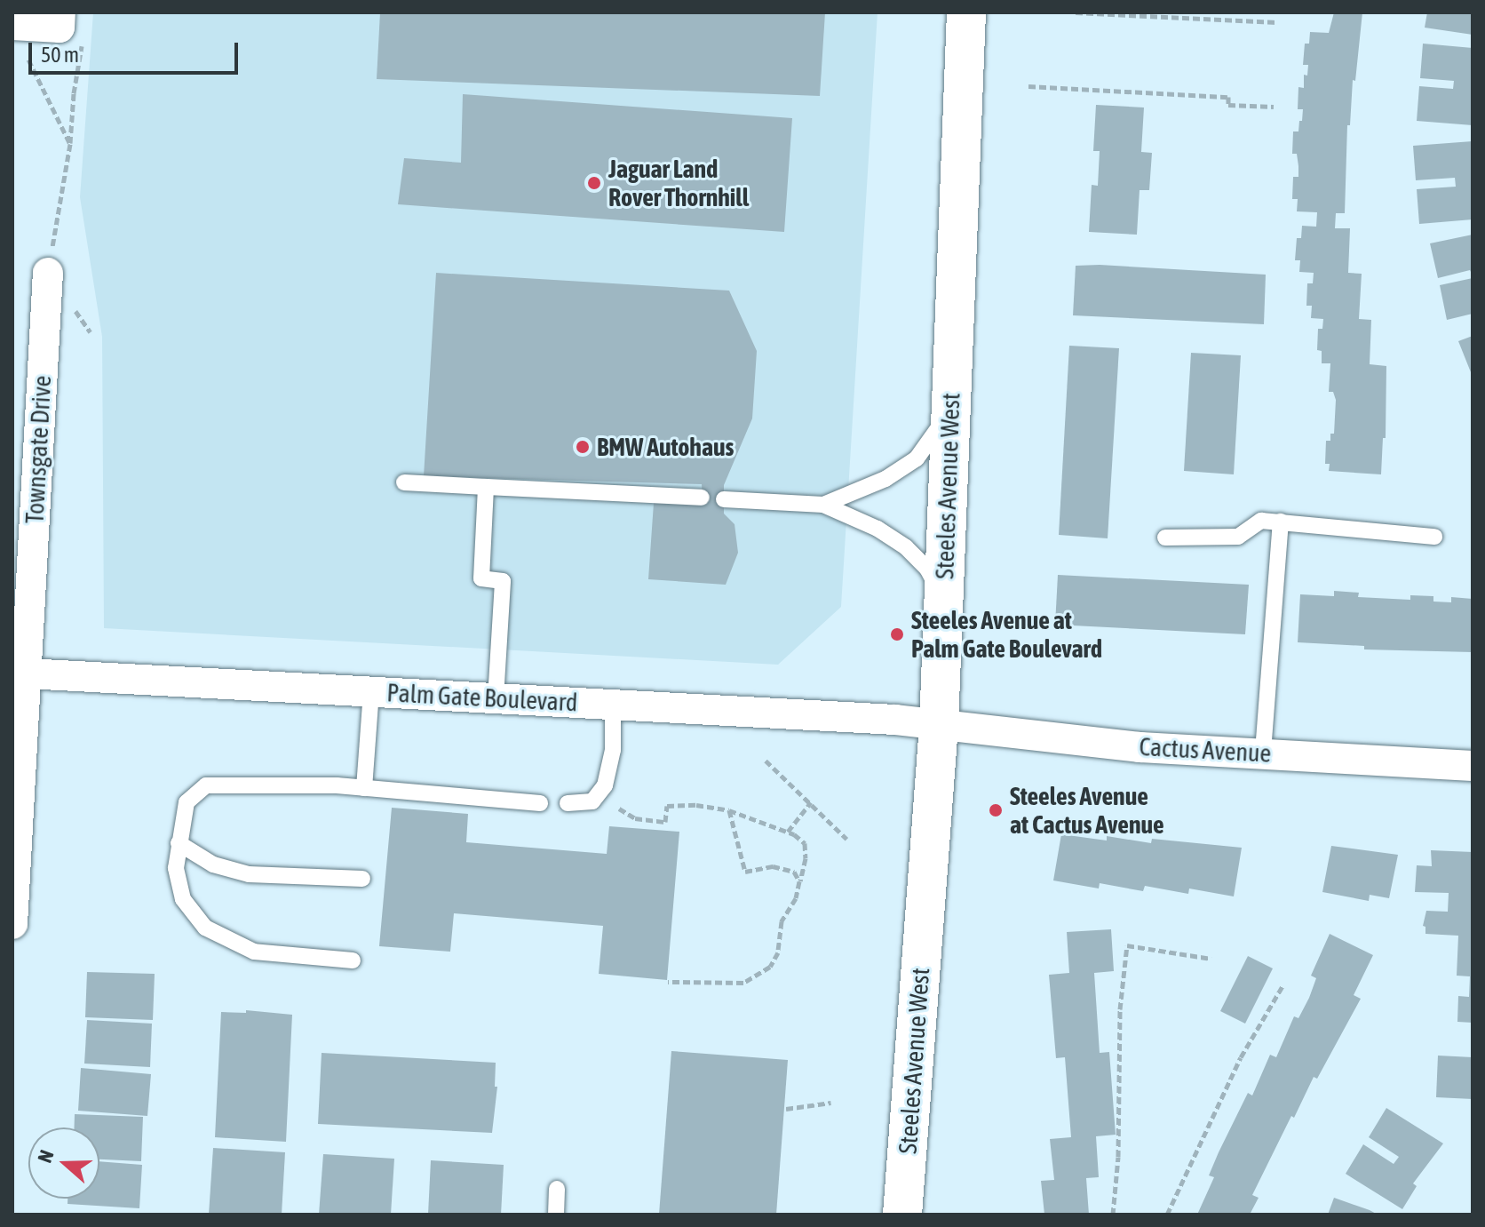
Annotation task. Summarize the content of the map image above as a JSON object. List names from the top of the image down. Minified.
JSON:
{"streets":{"main road":["Steeles Avenue West"],"street":["Townsgate Drive","Palm Gate Boulevard","Cactus Avenue"]},"crossings":[["Townsgate Drive","Palm Gate Boulevard"],["Steeles Avenue West","Palm Gate Boulevard"],["Steeles Avenue West","Cactus Avenue"],["Palm Gate Boulevard","Cactus Avenue"]],"places":["Jaguar Land Rover Thornhill","BMW Autohaus","Steeles Avenue at Palm Gate Boulevard","Steeles Avenue at Cactus Avenue"],"scale_bar":"50 m","north":"left"}
